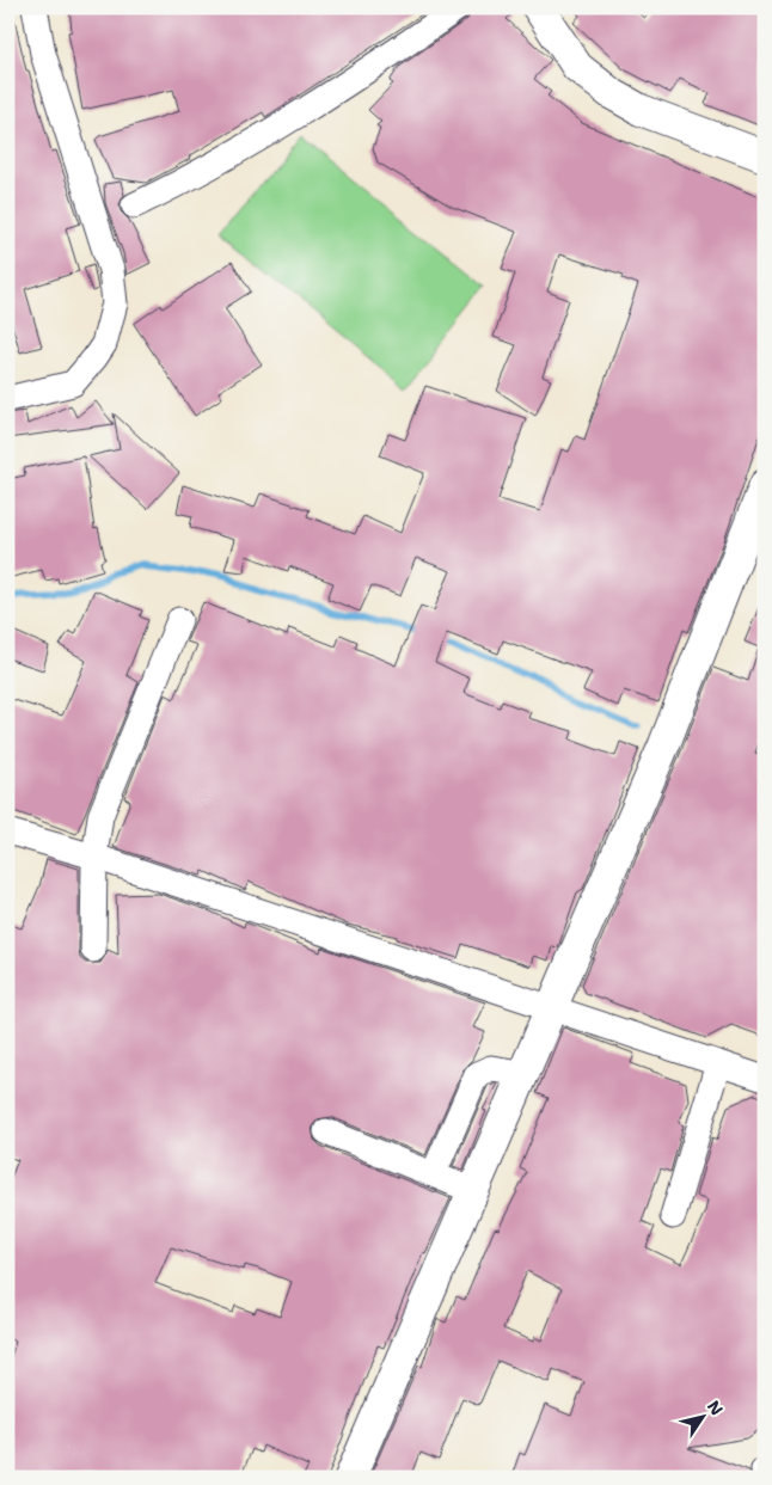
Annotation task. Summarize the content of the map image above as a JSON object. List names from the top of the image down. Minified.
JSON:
{"north":"top right"}
